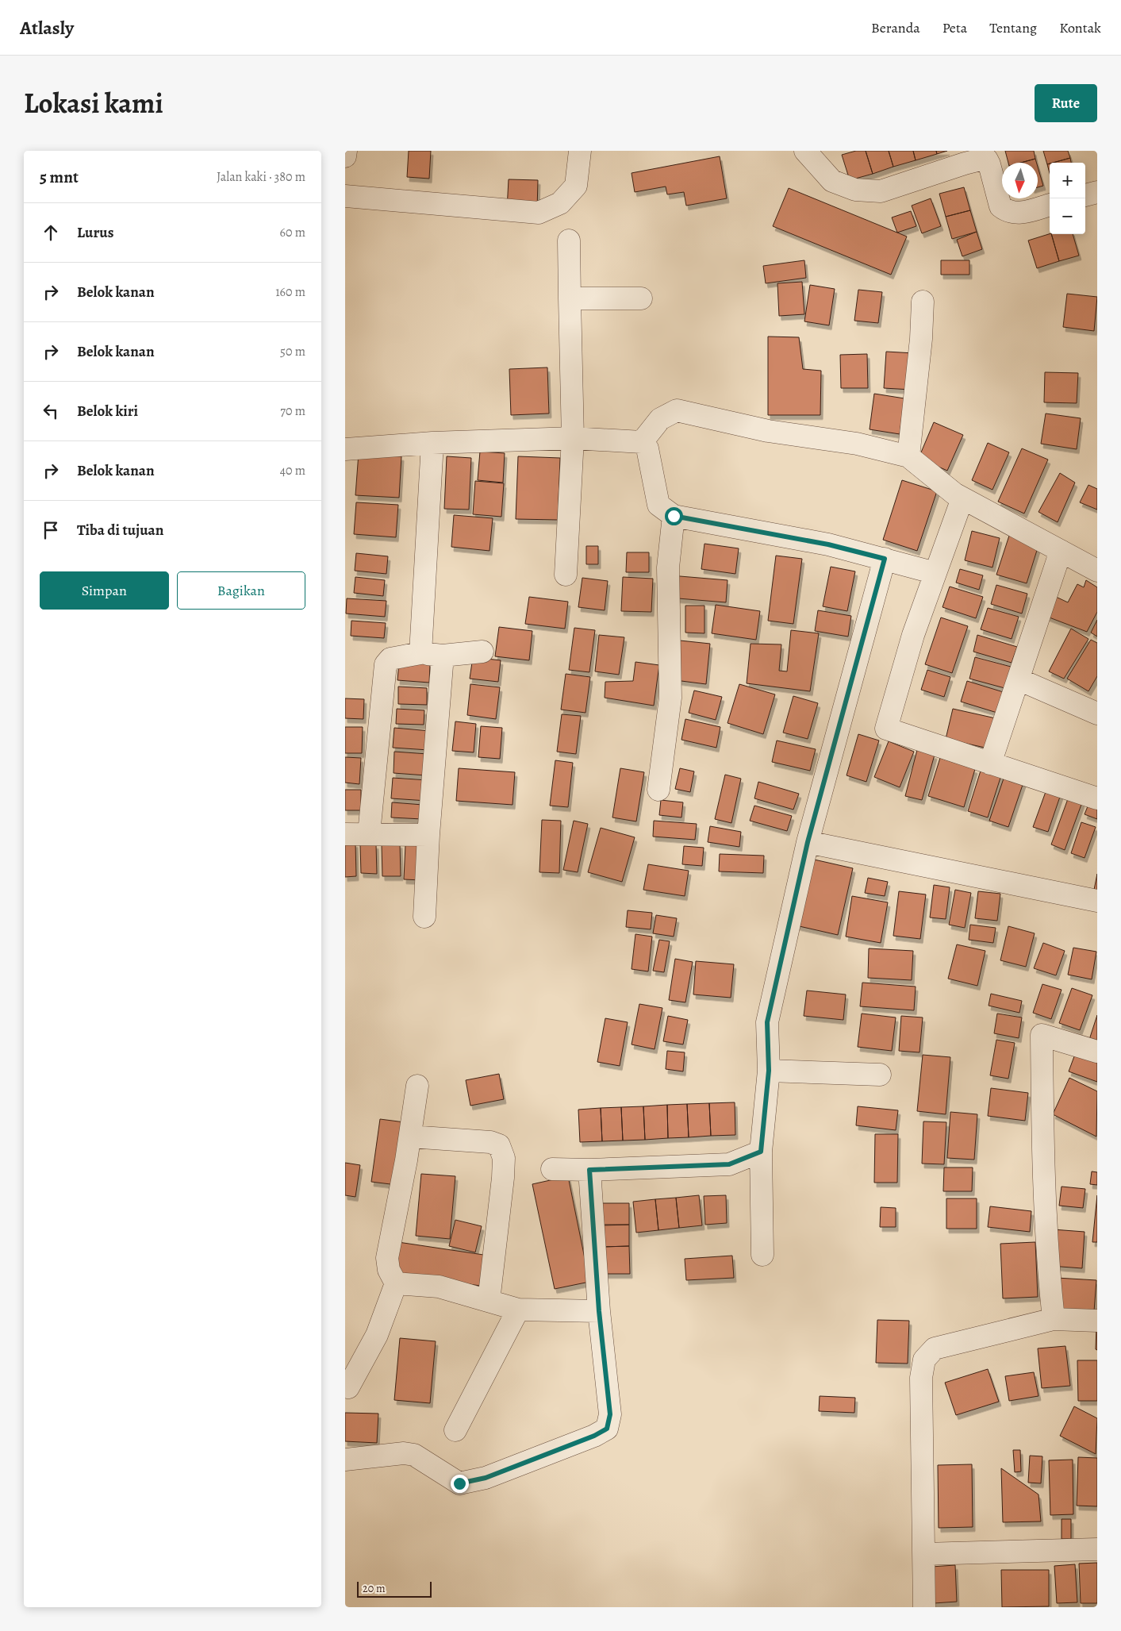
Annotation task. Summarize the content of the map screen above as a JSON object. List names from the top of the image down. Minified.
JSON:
{"scale_bar":"20 m","north":"bottom","page":{"header":"Atlasly","nav":["Beranda","Peta","Tentang","Kontak"],"title":"Lokasi kami","buttons":["Rute",["Simpan","Bagikan"]],"heading":["5 mnt","Jalan kaki · 380 m"],"map_buttons":["+","−"],"list":[["Lurus","60 m"],["Belok kanan","160 m"],["Belok kanan","50 m"],["Belok kiri","70 m"],["Belok kanan","40 m"],"Tiba di tujuan"],"scale":"20 m"}}
